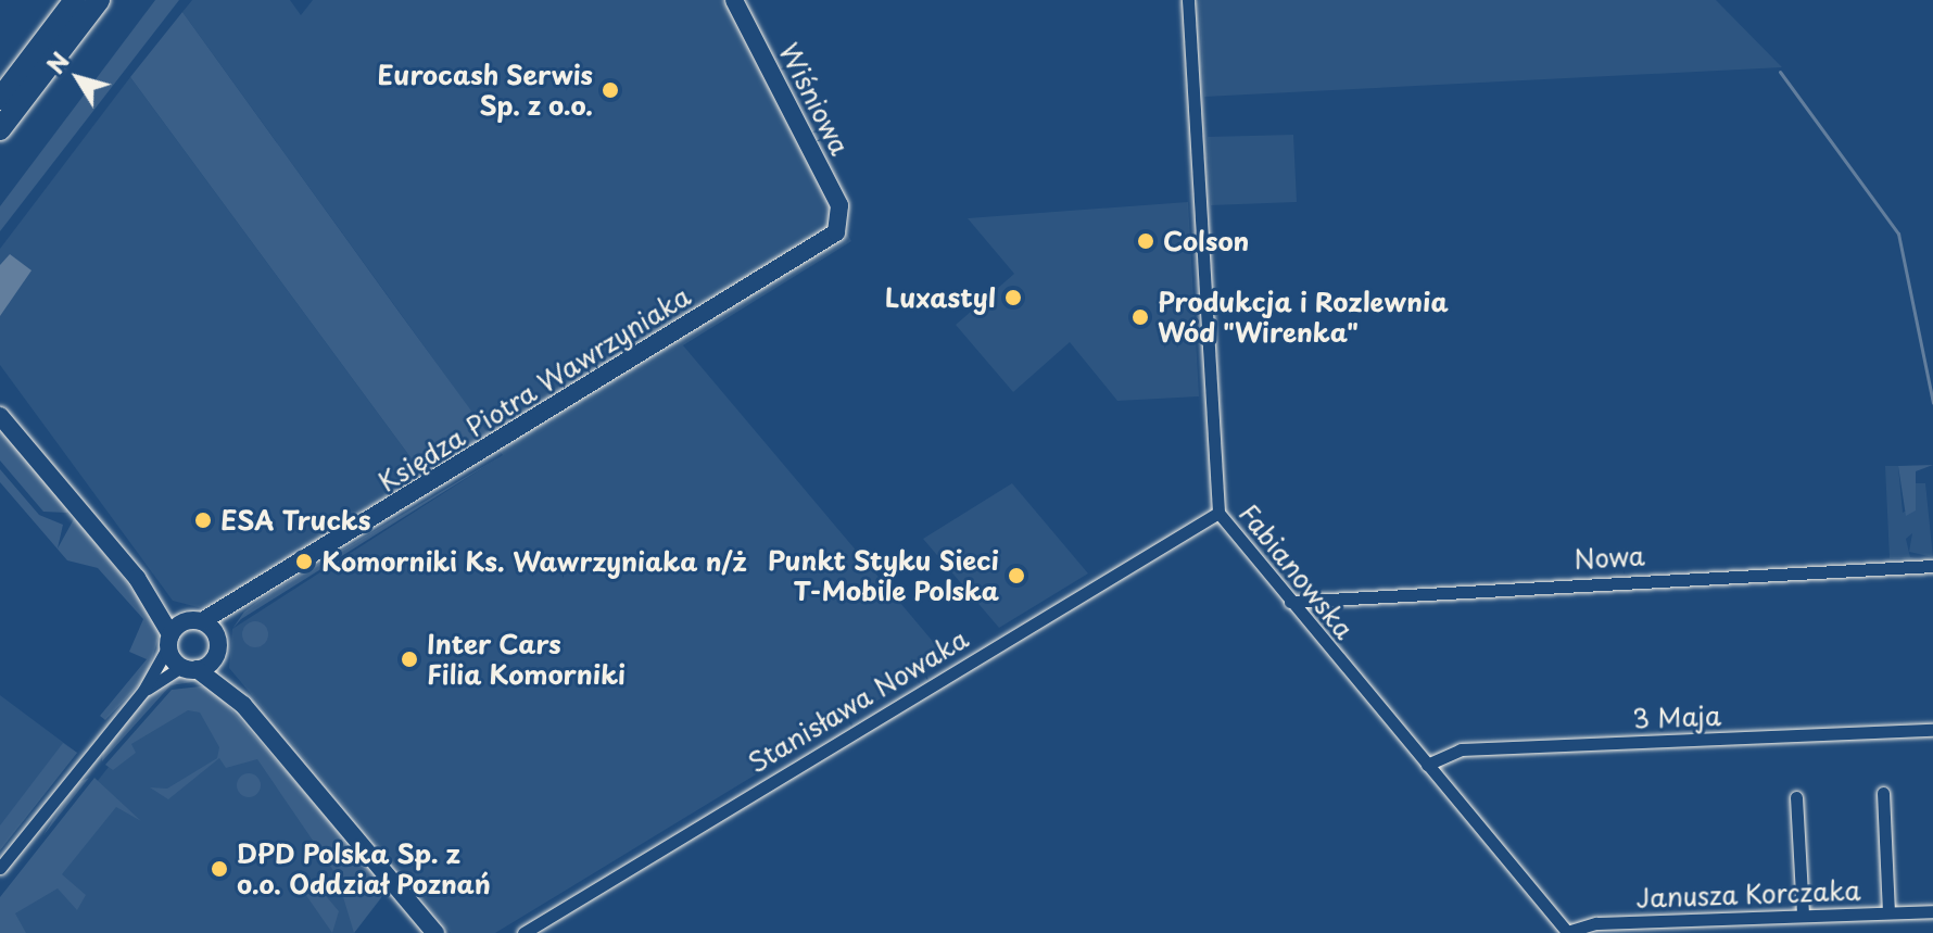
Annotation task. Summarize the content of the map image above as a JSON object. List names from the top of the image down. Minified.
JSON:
{"streets":{"street":["Wiśniowa","Księdza Piotra Wawrzyniaka","Nowa","Fabianowska","Stanisława Nowaka","3 Maja","Janusza Korczaka"]},"crossings":[["Wiśniowa","Księdza Piotra Wawrzyniaka"],["Nowa","Fabianowska"],["Fabianowska","Stanisława Nowaka"],["Fabianowska","3 Maja"],["Fabianowska","Janusza Korczaka"]],"places":["Eurocash Serwis Sp. z o.o.","Colson","Luxastyl","Produkcja i Rozlewnia Wód \"Wirenka\"","ESA Trucks","Komorniki Ks. Wawrzyniaka n/ż","Punkt Styku Sieci T-Mobile Polska","Inter Cars Filia Komorniki","DPD Polska Sp. z o.o. Oddział Poznań"],"north":"top left"}
